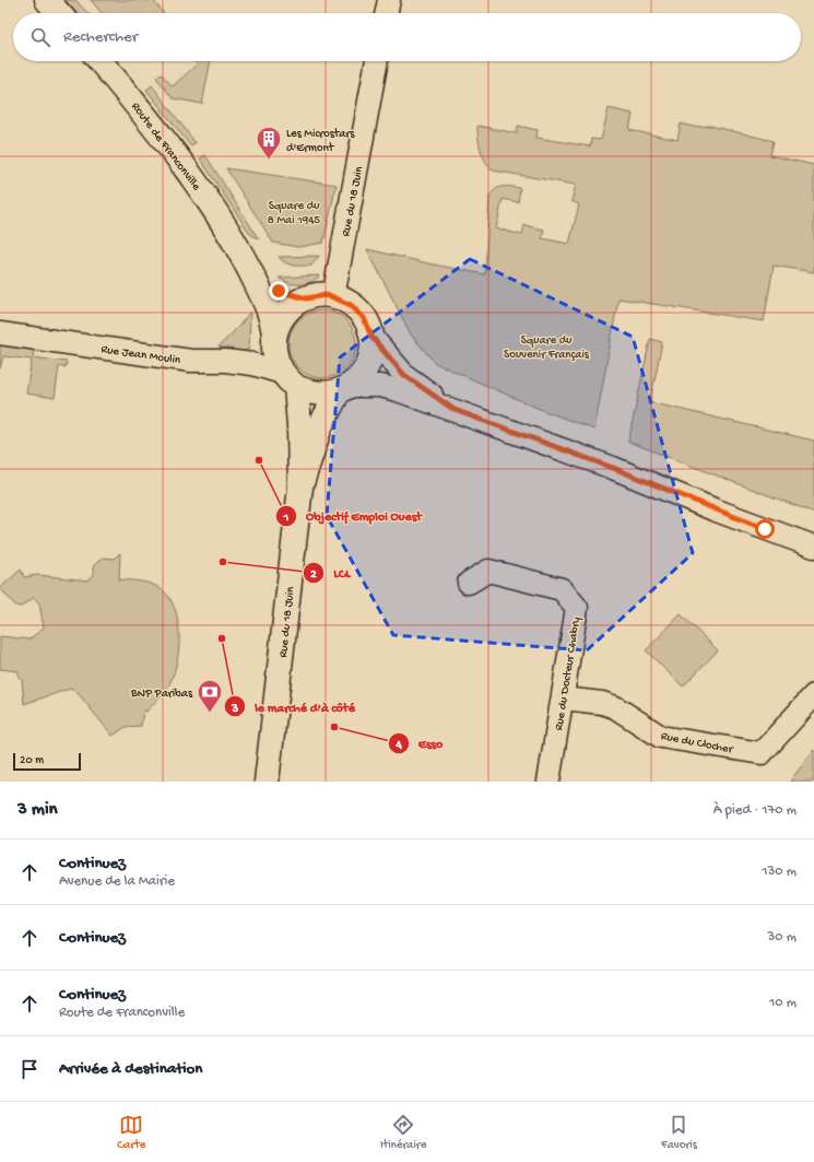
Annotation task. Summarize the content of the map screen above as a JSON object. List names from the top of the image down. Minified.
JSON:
{"streets":{"main road":["Route de Franconville","Rue du 18 Juin"],"street":["Rue Jean Moulin","Rue du Docteur Chabry","Rue du Clocher"]},"crossings":[["Route de Franconville","Rue du 18 Juin"],["Route de Franconville","Rue Jean Moulin"],["Rue du 18 Juin","Rue Jean Moulin"],["Rue du Docteur Chabry","Rue du Clocher"]],"parks":["Square du 8 Mai 1945","Square du Souvenir Français"],"places":{"building":["Les Microstars d'Ermont"],"other":["Objectif Emploi Ouest","LCL","le marché d'à côté","Esso"],"bank":["BNP Paribas"]},"scale_bar":"20 m","page":{"search":"Rechercher","scale":"20 m","heading":["3 min","À pied · 170 m"],"list":[["Continuez","Avenue de la Mairie","130 m"],["Continuez","30 m"],["Continuez","Route de Franconville","10 m"],"Arrivée à destination"],"nav":["Carte","Itinéraire","Favoris"]}}
